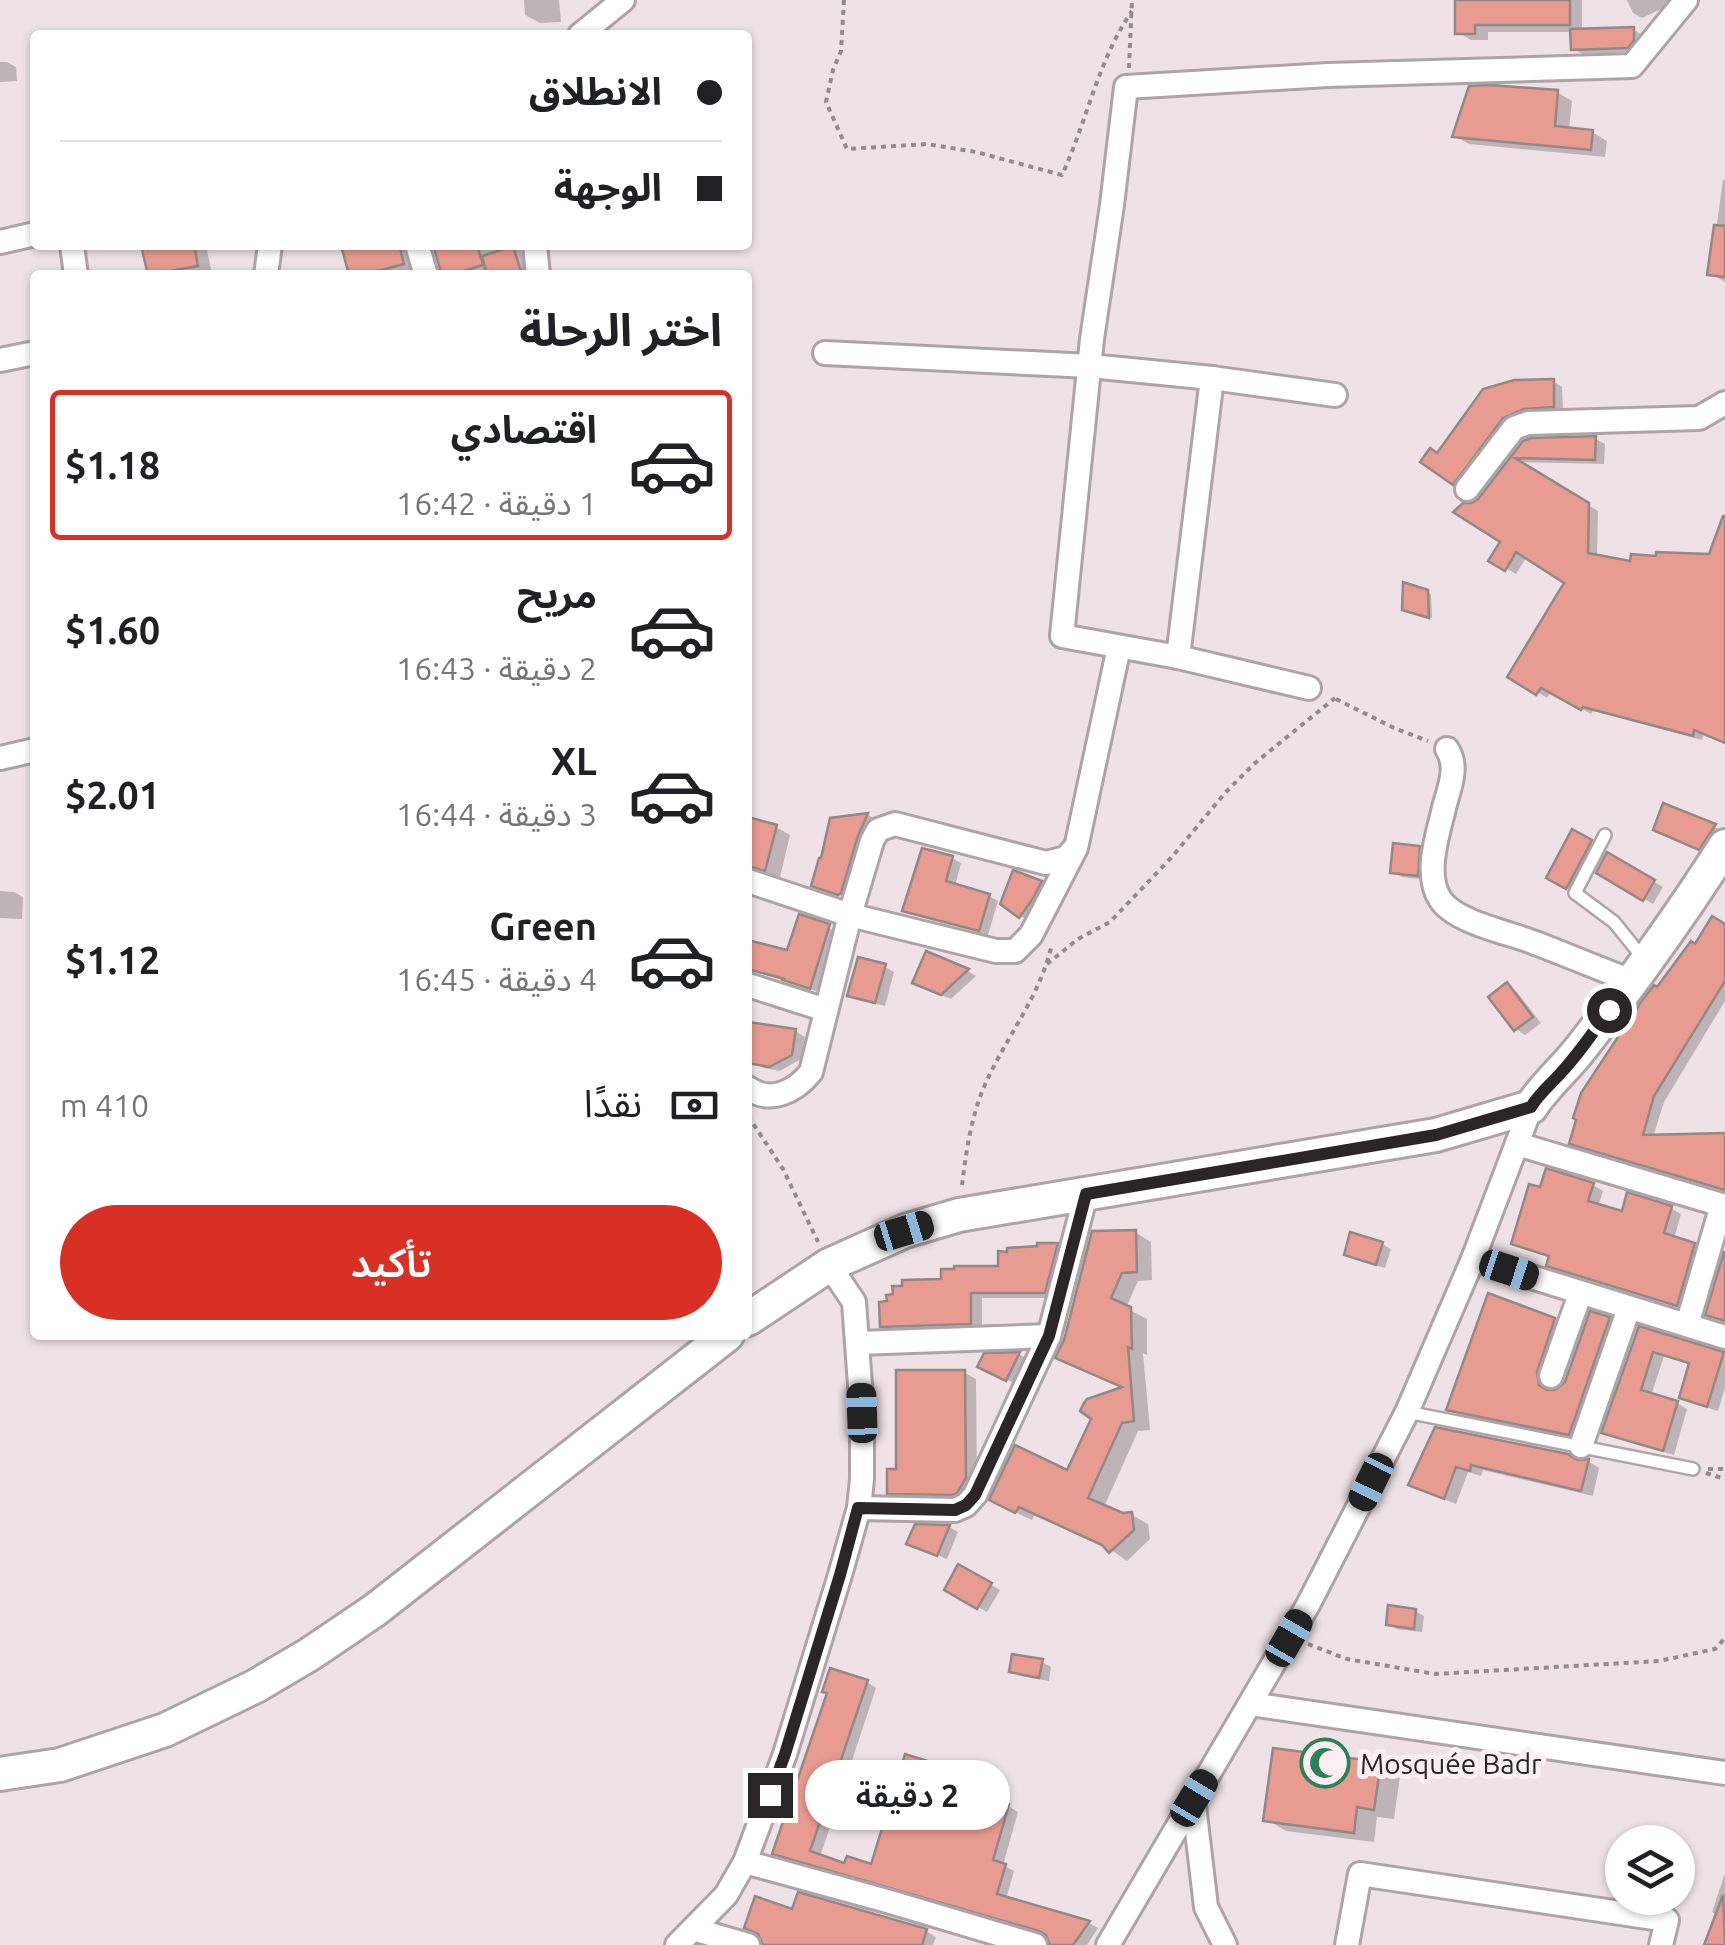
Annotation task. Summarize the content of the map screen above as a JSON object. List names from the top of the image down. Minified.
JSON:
{"places":{"mosque":["Mosquée Badr"]},"page":{"banner":["الانطلاق","الوجهة"],"heading":"اختر الرحلة","list":[{"name":"اقتصادي","note":"1 دقيقة · 16:42","value":"$1.18"},{"name":"مريح","note":"2 دقيقة · 16:43","value":"$1.60"},{"name":"XL","note":"3 دقيقة · 16:44","value":"$2.01"},{"name":"Green","note":"4 دقيقة · 16:45","value":"$1.12"}],"pay":["نقدًا","410 m"],"buttons":"تأكيد","bubble":"2 دقيقة"}}
